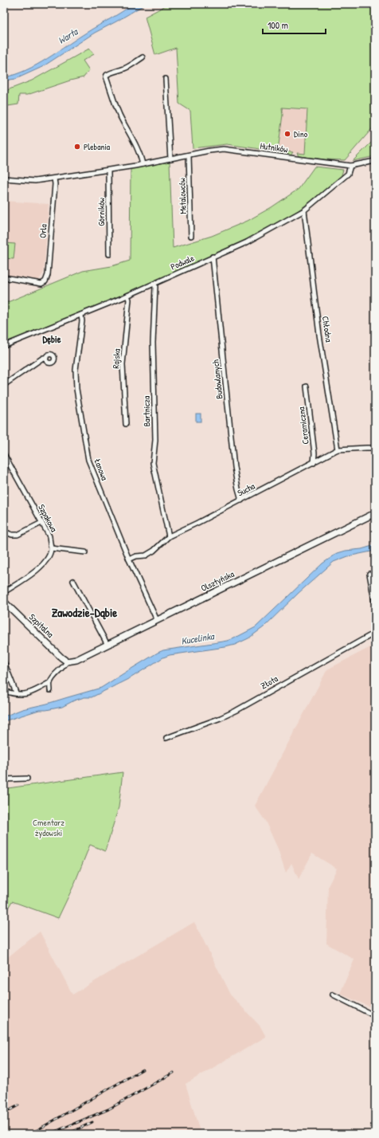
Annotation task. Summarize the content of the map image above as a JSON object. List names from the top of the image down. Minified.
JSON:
{"streets":{"street":["Hutników","Metalowców","Górników","Orla","Podwale","Chłodna","Rajska","Budowlanych","Bartnicza","Ceramiczna","Łanowa","Sucha","Szpakowa","Olsztyńska","Szpitalna","Złota"]},"crossings":[["Hutników","Metalowców"],["Hutników","Górników"],["Hutników","Orla"],["Hutników","Podwale"],["Podwale","Chłodna"],["Podwale","Rajska"],["Podwale","Budowlanych"],["Podwale","Bartnicza"],["Podwale","Łanowa"],["Chłodna","Sucha"],["Budowlanych","Sucha"],["Bartnicza","Sucha"],["Ceramiczna","Sucha"],["Łanowa","Sucha"],["Łanowa","Olsztyńska"],["Olsztyńska","Szpitalna"]],"districts":["Dębie","Zawodzie-Dąbie"],"water":["Warta","Kucelinka"],"parks":["Cmentarz żydowski"],"places":["Dino","Plebania"],"scale_bar":"100 m"}
